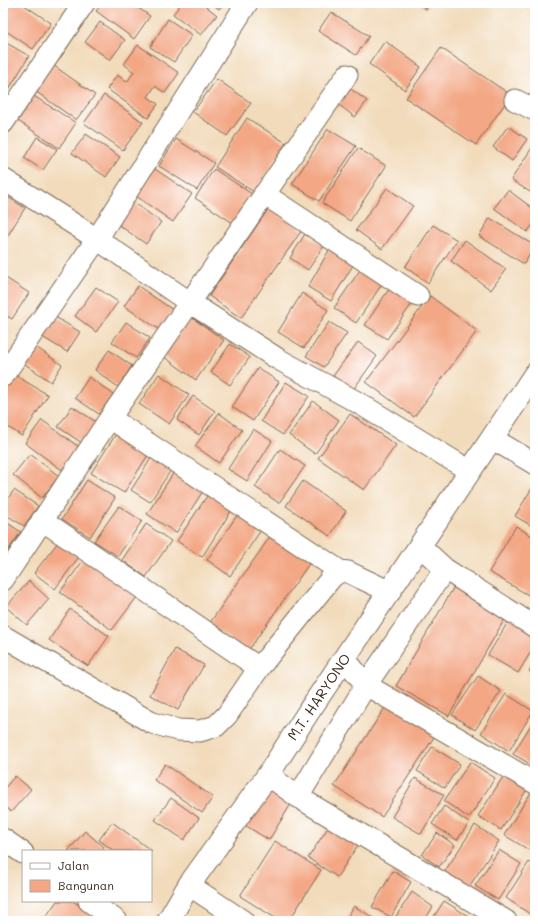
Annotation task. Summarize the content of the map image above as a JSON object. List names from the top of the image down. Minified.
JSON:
{"streets":{"highway":["M.T. HARYONO"]},"legend":["Jalan","Bangunan"]}
